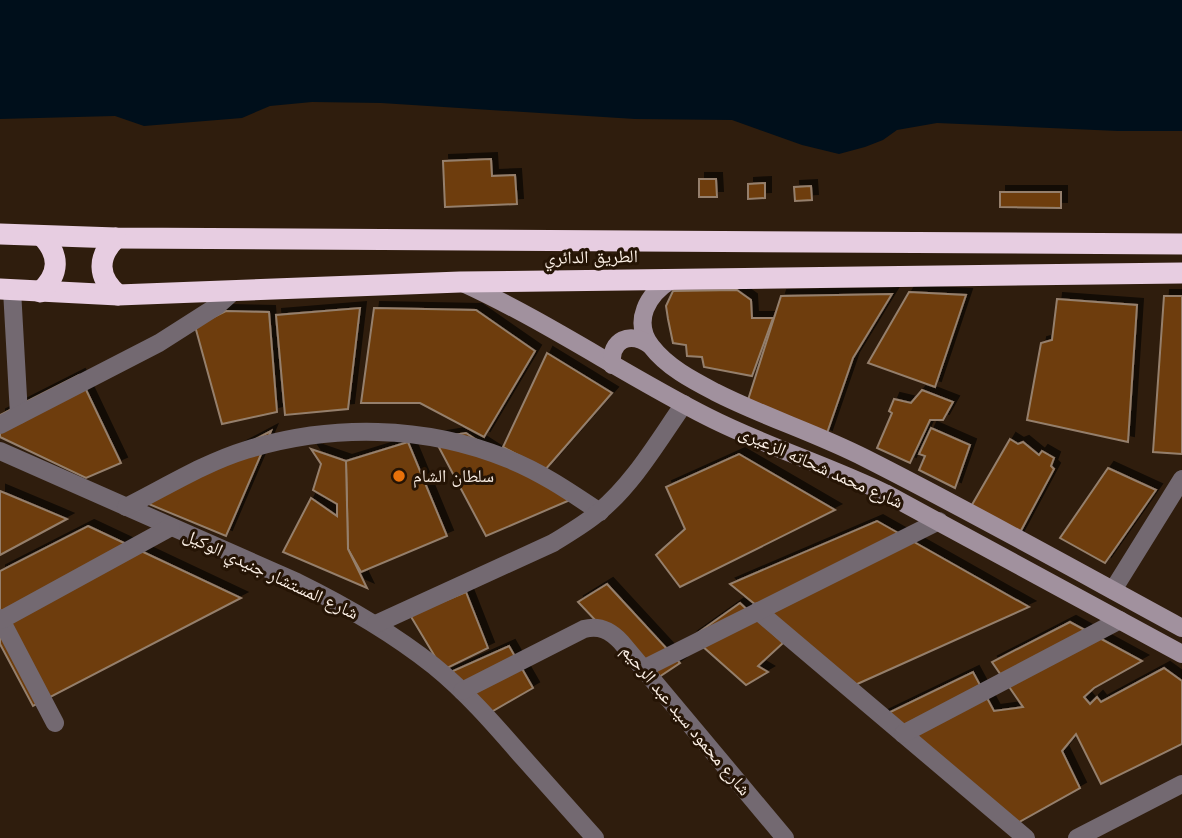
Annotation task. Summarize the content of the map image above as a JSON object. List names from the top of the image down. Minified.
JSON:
{"streets":{"highway":["الطريق الدائري"],"street":["شارع محمد شحاته الزعيرى","شارع المستشار جنيدي الوكيل","شارع محمود سيد عبد الرحيم"]},"crossings":[["الطريق الدائري","شارع محمد شحاته الزعيرى"],["شارع المستشار جنيدي الوكيل","شارع محمود سيد عبد الرحيم"]],"places":["سلطان الشام"]}
